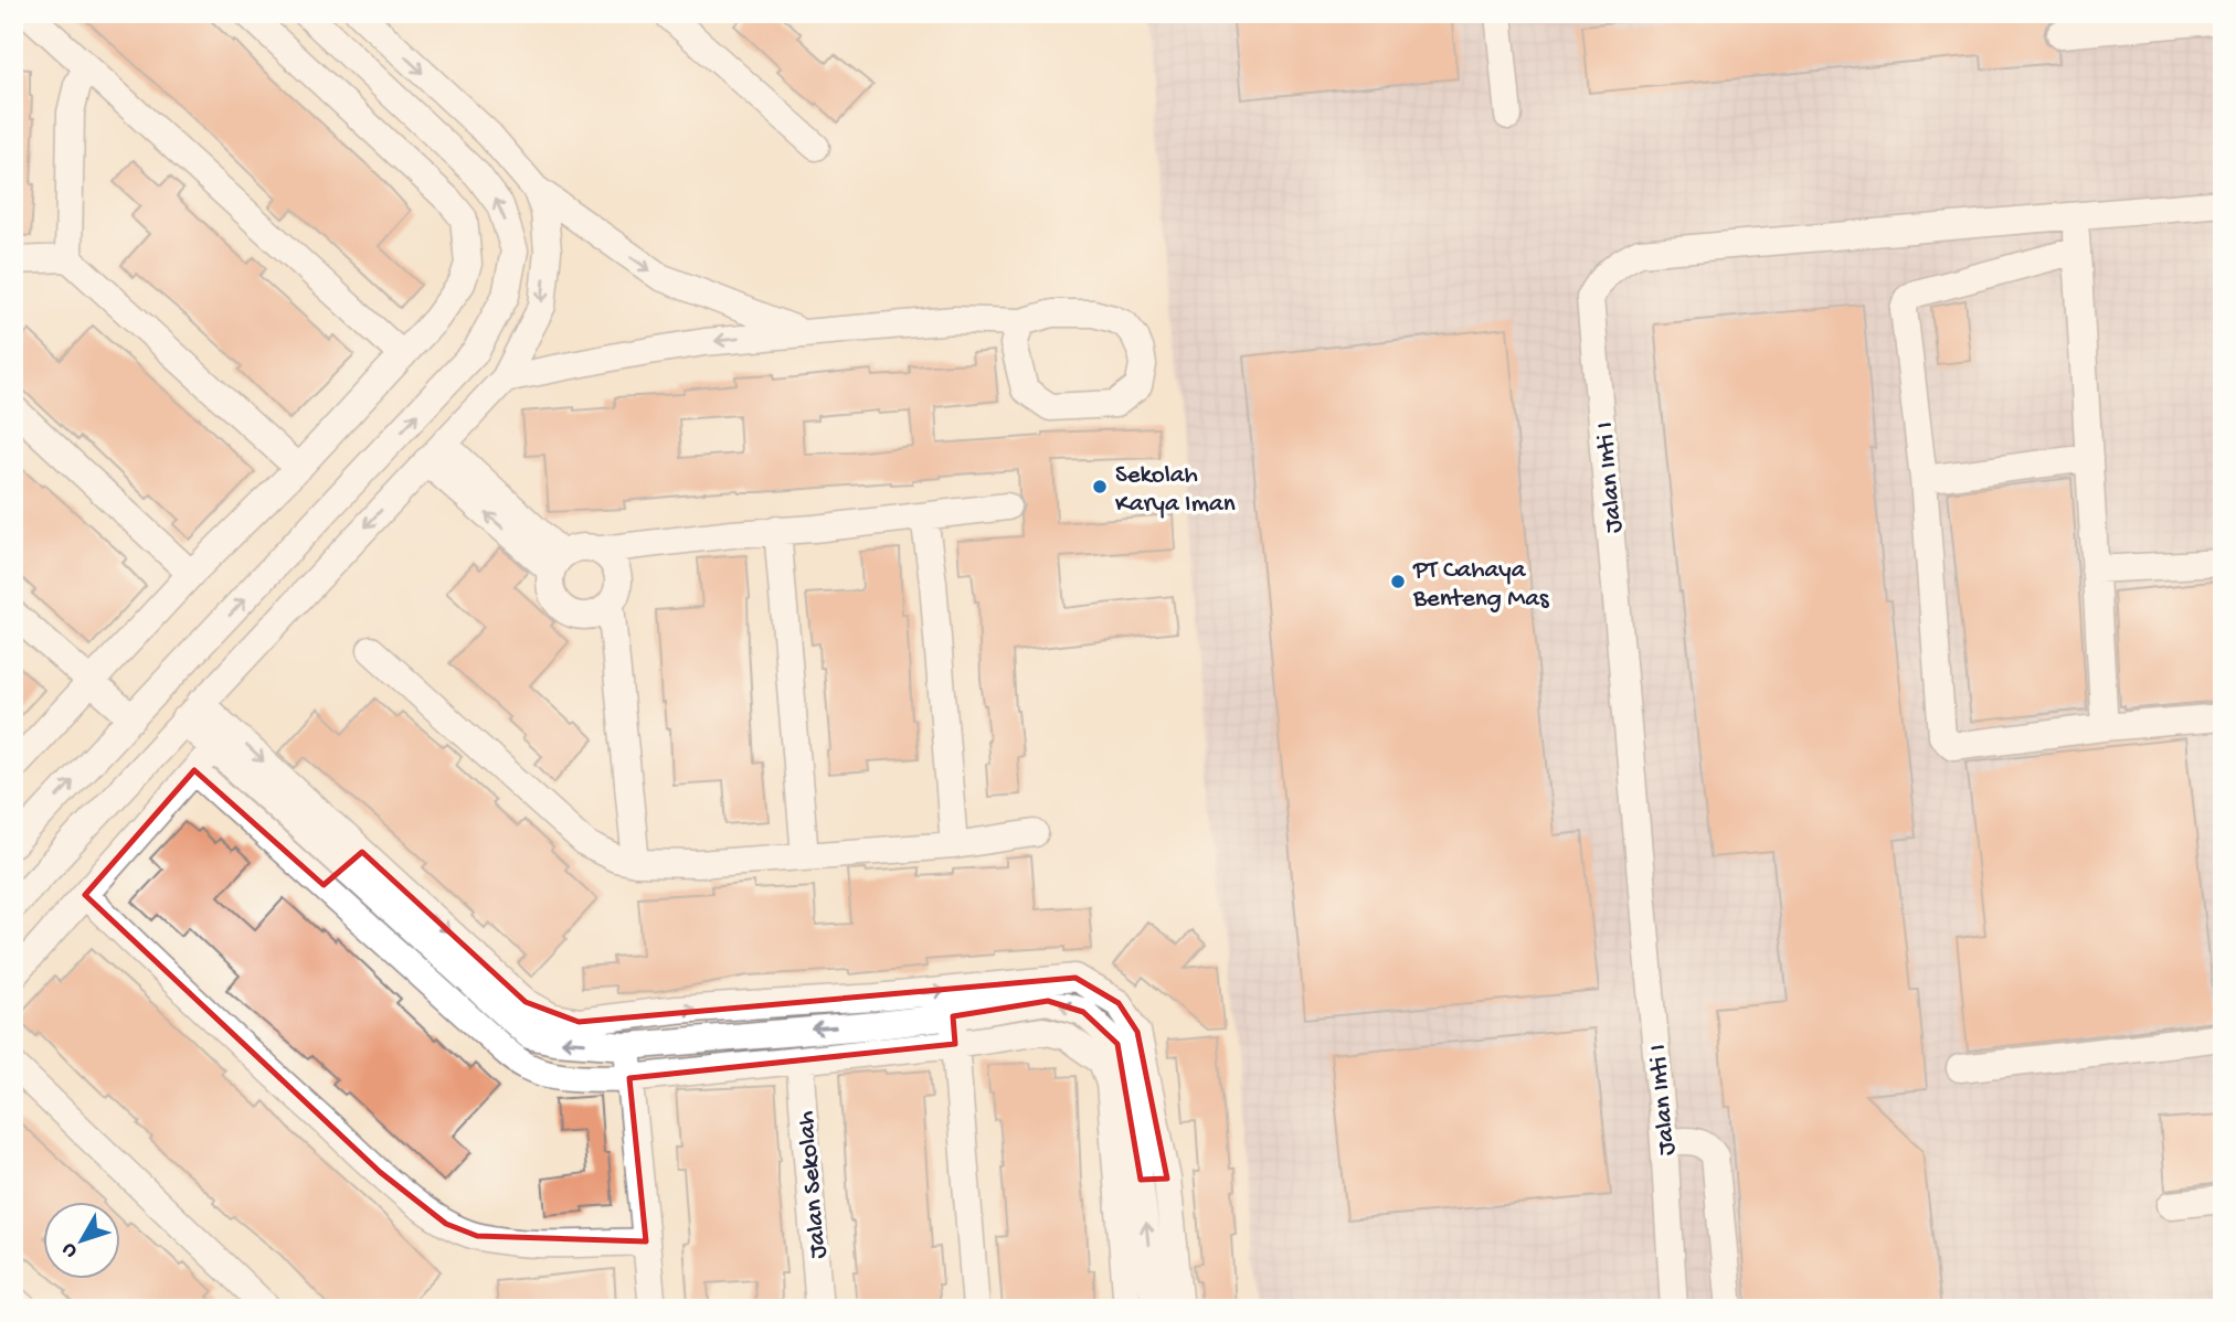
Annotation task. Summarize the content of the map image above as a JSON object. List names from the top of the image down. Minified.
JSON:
{"streets":{"street":["Jalan Inti I","Jalan Sekolah"]},"places":["Sekolah Karya Iman","PT Cahaya Benteng Mas"],"north":"bottom left"}
